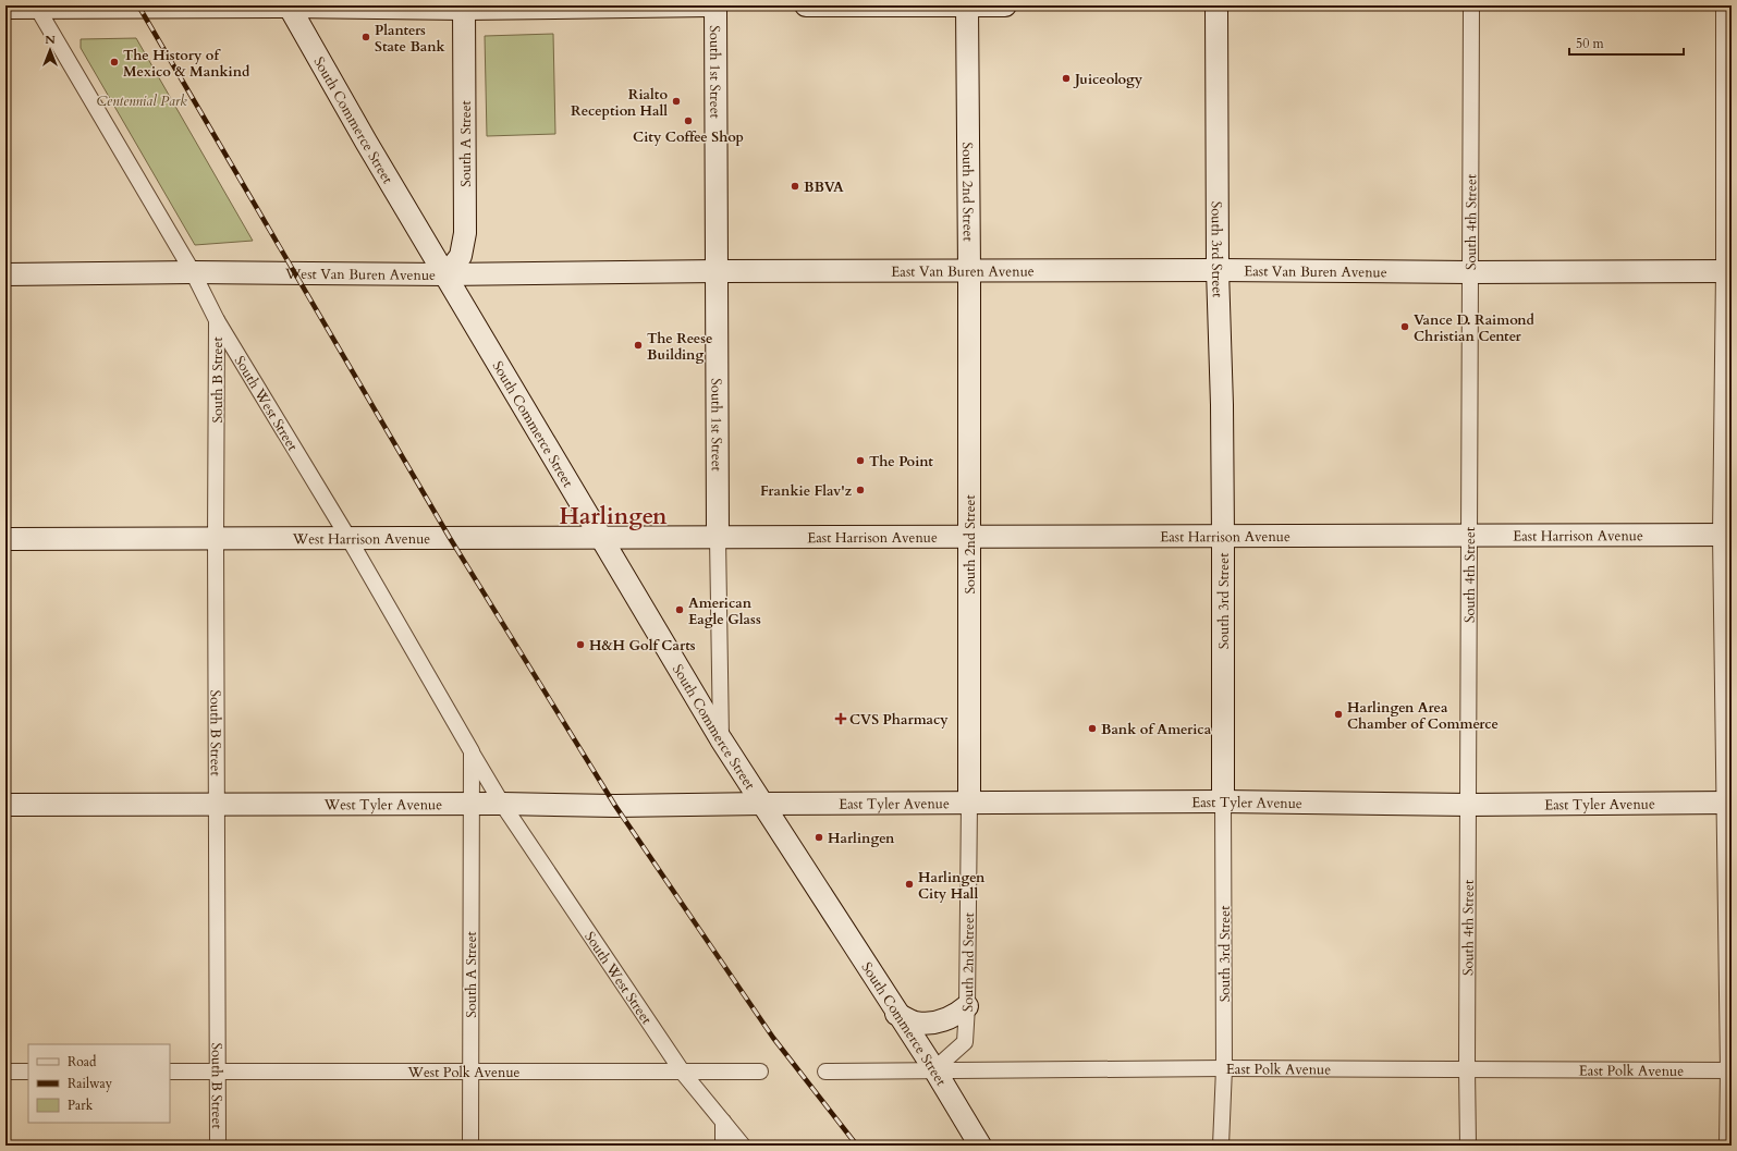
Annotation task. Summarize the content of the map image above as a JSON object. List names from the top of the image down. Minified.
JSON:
{"streets":{"street":["South 1st Street","South Commerce Street","South A Street","South 2nd Street","South 4th Street","South 3rd Street","East Van Buren Avenue","West Van Buren Avenue","South B Street","South West Street","East Harrison Avenue","West Harrison Avenue","East Tyler Avenue","West Tyler Avenue","East Polk Avenue","West Polk Avenue"]},"crossings":[["South 1st Street","South Commerce Street"],["South 1st Street","East Van Buren Avenue"],["South 1st Street","West Van Buren Avenue"],["South 1st Street","East Harrison Avenue"],["South 1st Street","West Harrison Avenue"],["South Commerce Street","South A Street"],["South Commerce Street","South 2nd Street"],["South Commerce Street","West Van Buren Avenue"],["South Commerce Street","West Harrison Avenue"],["South Commerce Street","East Tyler Avenue"],["South Commerce Street","West Tyler Avenue"],["South Commerce Street","East Polk Avenue"],["South A Street","West Van Buren Avenue"],["South A Street","West Tyler Avenue"],["South A Street","West Polk Avenue"],["South 2nd Street","East Van Buren Avenue"],["South 2nd Street","East Harrison Avenue"],["South 2nd Street","East Tyler Avenue"],["South 2nd Street","East Polk Avenue"],["South 4th Street","East Van Buren Avenue"],["South 4th Street","East Harrison Avenue"],["South 4th Street","East Tyler Avenue"],["South 4th Street","East Polk Avenue"],["South 3rd Street","East Van Buren Avenue"],["South 3rd Street","East Harrison Avenue"],["South 3rd Street","East Tyler Avenue"],["South 3rd Street","East Polk Avenue"],["East Van Buren Avenue","West Van Buren Avenue"],["West Van Buren Avenue","South West Street"],["South B Street","South West Street"],["South B Street","West Harrison Avenue"],["South B Street","West Tyler Avenue"],["South B Street","West Polk Avenue"],["South West Street","West Harrison Avenue"],["South West Street","West Tyler Avenue"],["South West Street","West Polk Avenue"],["East Harrison Avenue","West Harrison Avenue"],["East Tyler Avenue","West Tyler Avenue"]],"districts":["Harlingen"],"parks":["Centennial Park"],"places":{"other":["Planters State Bank","The History of Mexico & Mankind","Juiceology","Rialto Reception Hall","City Coffee Shop","BBVA","Vance D. Raimond Christian Center","The Reese Building","The Point","Frankie Flav'z","American Eagle Glass","H&H Golf Carts","Harlingen Area Chamber of Commerce","Bank of America","Harlingen","Harlingen City Hall"],"health":["CVS Pharmacy"]},"legend":["Road","Railway","Park"],"scale_bar":"50 m","north":"top"}
